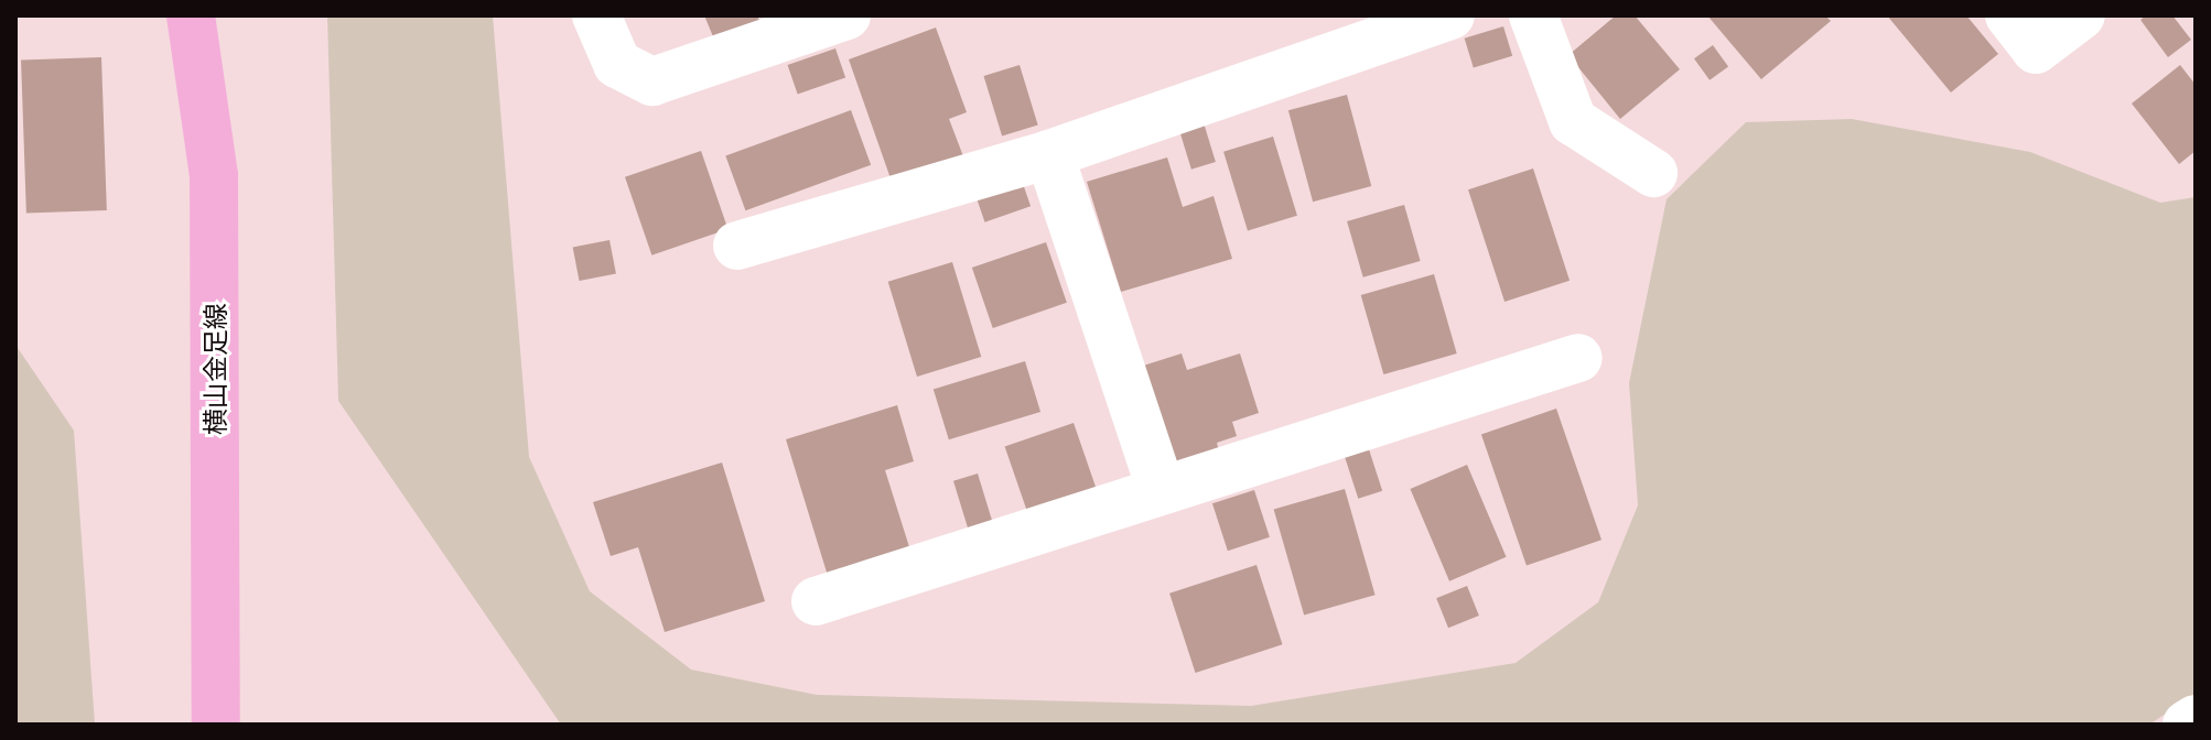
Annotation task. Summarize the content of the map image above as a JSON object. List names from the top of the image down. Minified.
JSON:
{"streets":{"main road":["横山金足線"]}}
